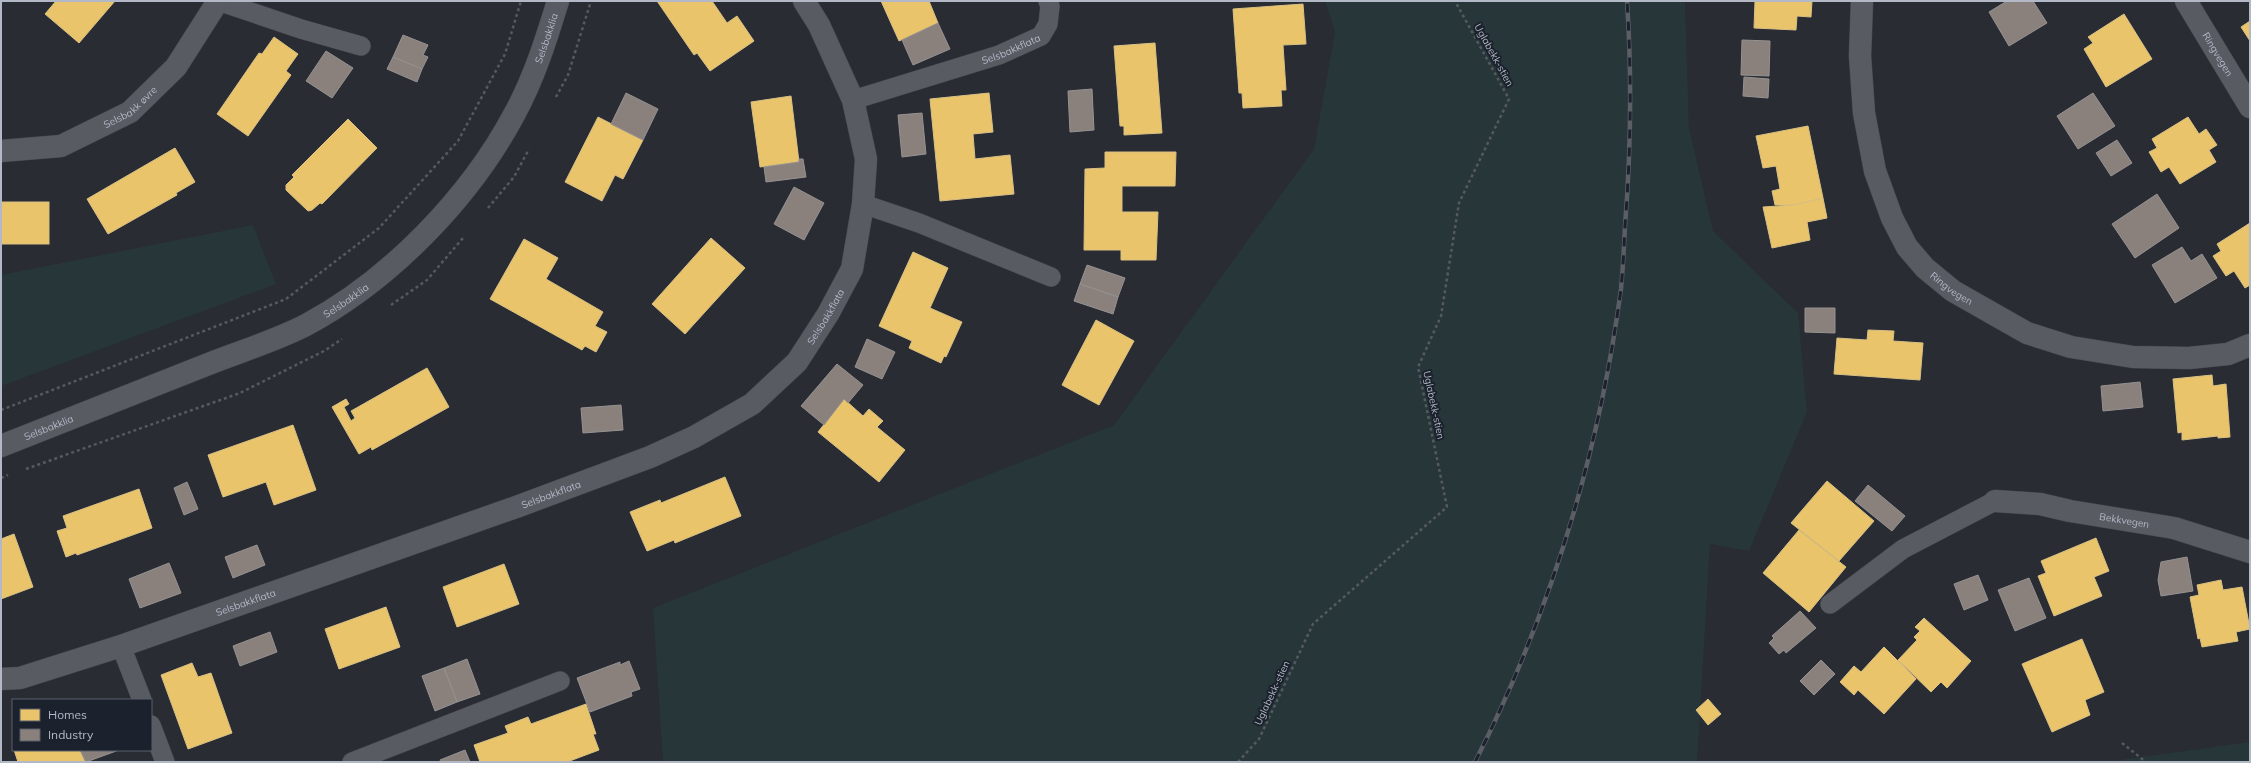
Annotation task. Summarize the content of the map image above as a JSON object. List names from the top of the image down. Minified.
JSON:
{"streets":{"street":["Selsbakklia","Selsbakkflata","Ringvegen","Selsbakk øvre","Bekkvegen"],"path":["Uglabekk-stien"]},"legend":["Homes","Industry"]}
